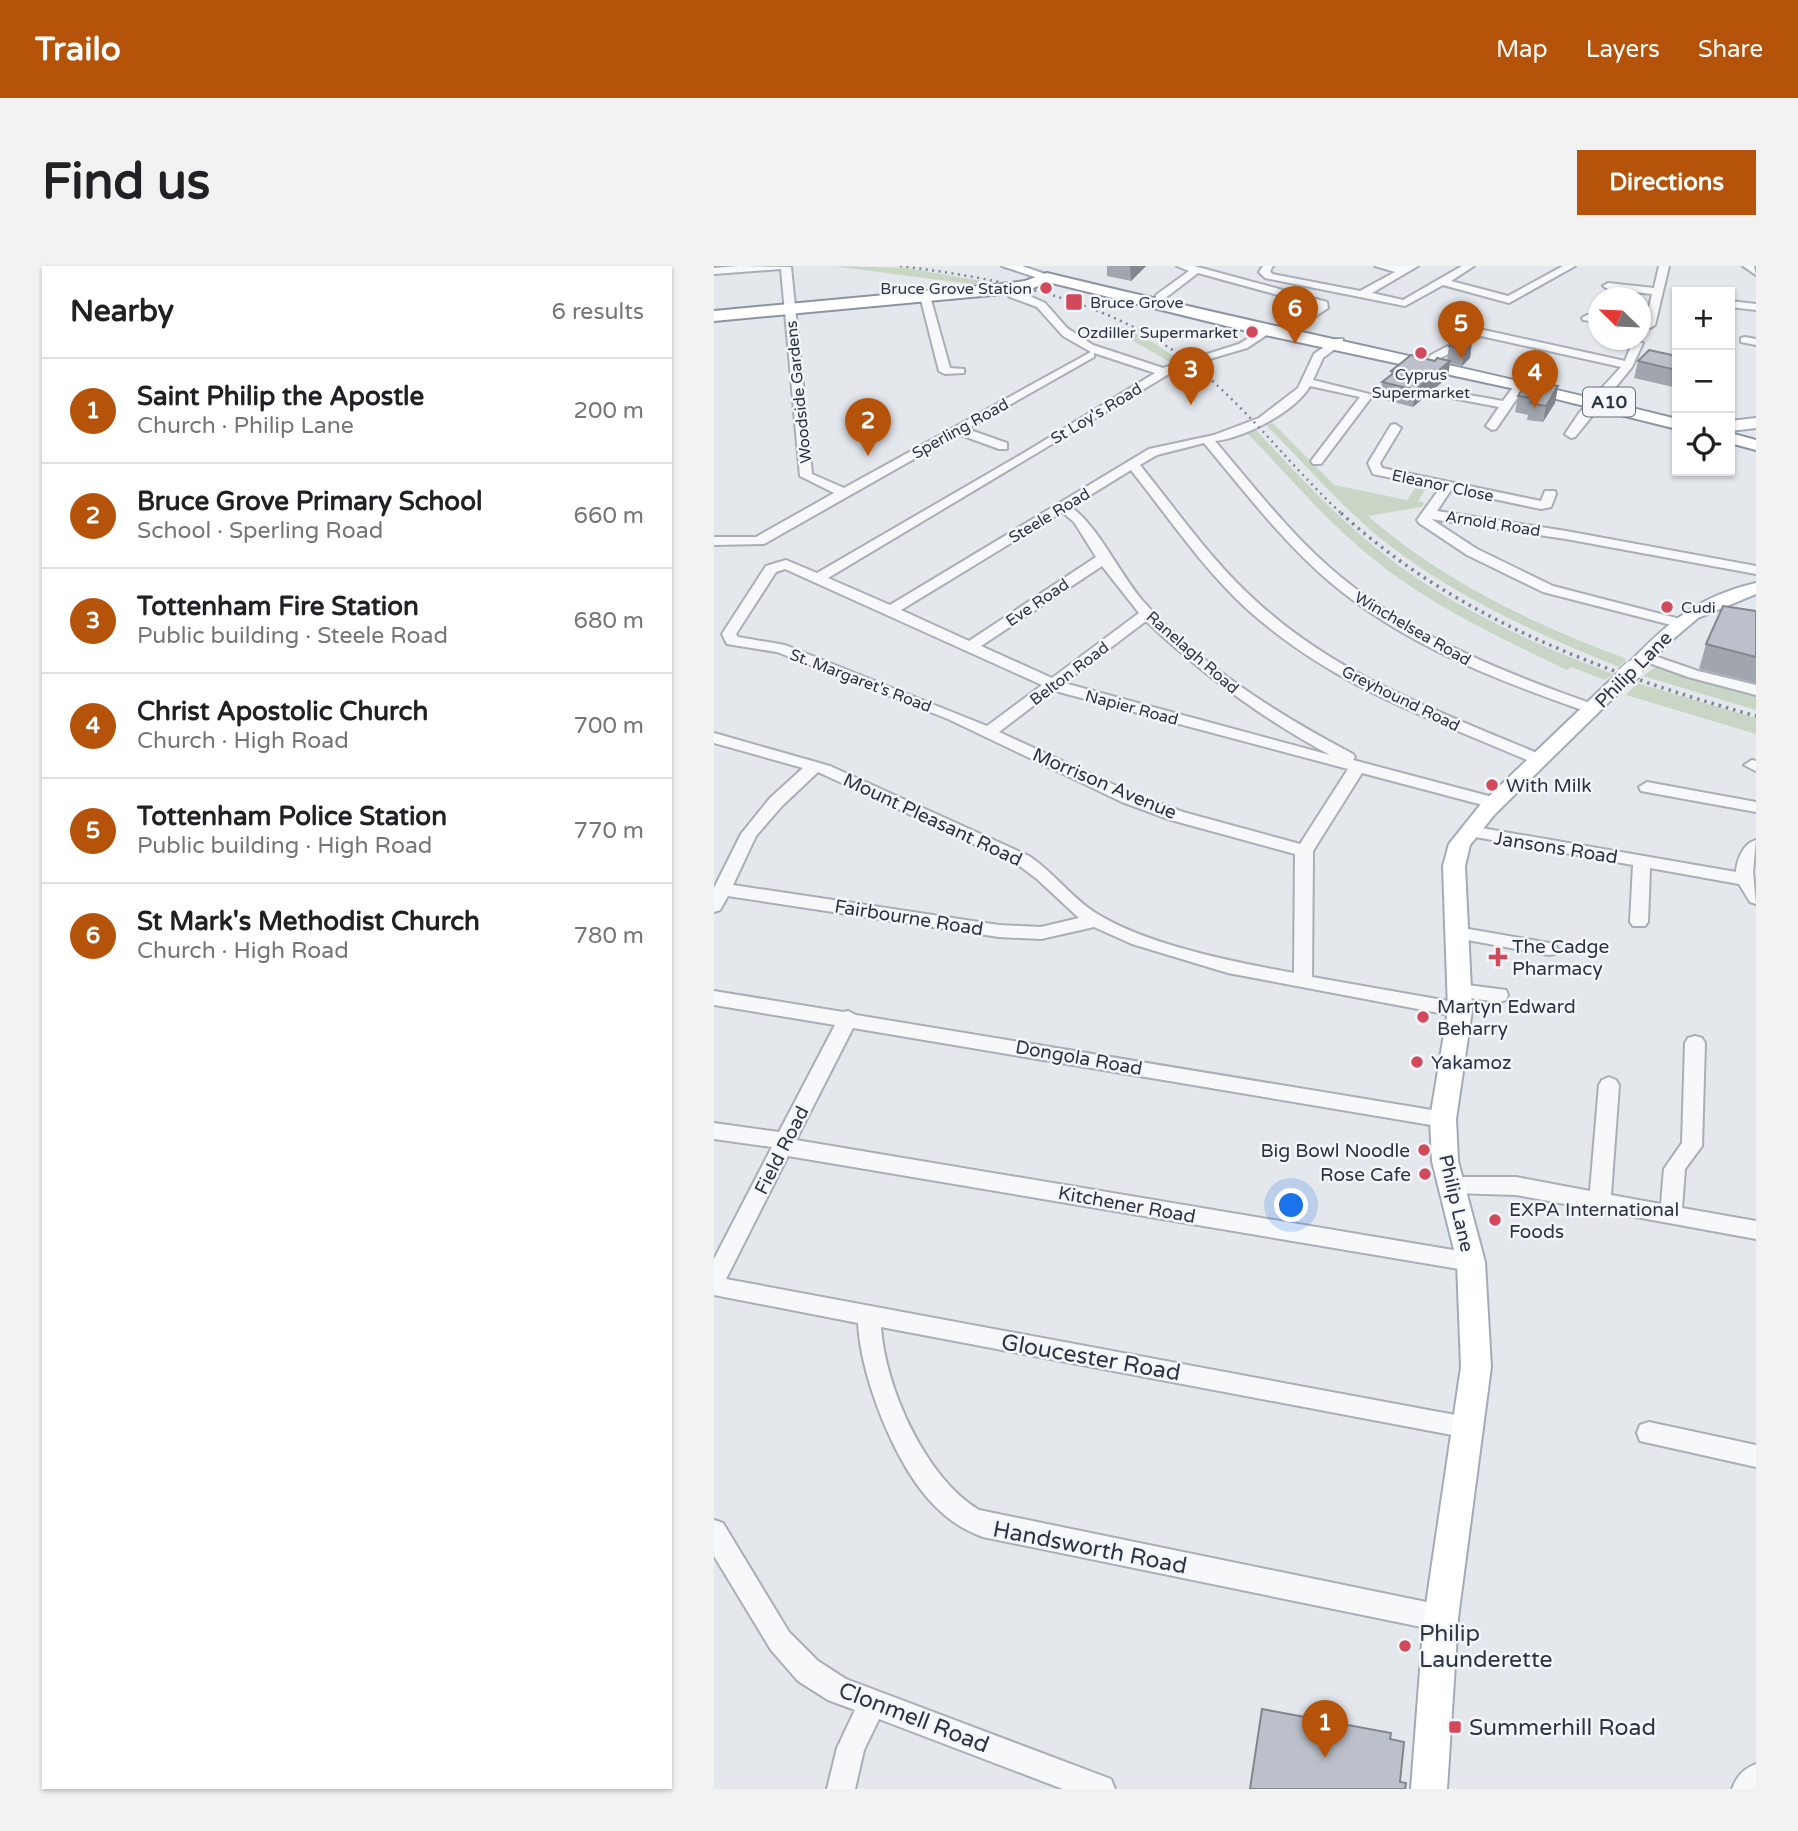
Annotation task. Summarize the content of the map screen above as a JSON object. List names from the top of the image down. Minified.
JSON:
{"streets":{"highway":["A10"],"main road":["Philip Lane"],"street":["Woodside Gardens","St Loy's Road","Sperling Road","Eleanor Close","Steele Road","Arnold Road","Eve Road","Winchelsea Road","Ranelagh Road","Belton Road","St. Margaret's Road","Greyhound Road","Napier Road","Morrison Avenue","Mount Pleasant Road","Jansons Road","Fairbourne Road","Dongola Road","Field Road","Kitchener Road","Gloucester Road","Handsworth Road","Clonmell Road"]},"crossings":[["Woodside Gardens","Sperling Road"],["A10","St Loy's Road"],["A10","Steele Road"],["St Loy's Road","Napier Road"],["Steele Road","Winchelsea Road"],["Steele Road","Ranelagh Road"],["Steele Road","Greyhound Road"],["Steele Road","Napier Road"],["Arnold Road","Philip Lane"],["Eve Road","Ranelagh Road"],["Eve Road","Napier Road"],["Winchelsea Road","Philip Lane"],["Ranelagh Road","Belton Road"],["Ranelagh Road","Napier Road"],["Philip Lane","Greyhound Road"],["Philip Lane","Mount Pleasant Road"],["Philip Lane","Jansons Road"],["Philip Lane","Dongola Road"],["Philip Lane","Kitchener Road"],["Philip Lane","Gloucester Road"],["Philip Lane","Handsworth Road"],["Belton Road","St. Margaret's Road"],["Belton Road","Napier Road"],["Belton Road","Morrison Avenue"],["St. Margaret's Road","Napier Road"],["St. Margaret's Road","Morrison Avenue"],["Mount Pleasant Road","Fairbourne Road"],["Dongola Road","Field Road"],["Field Road","Kitchener Road"],["Field Road","Gloucester Road"],["Gloucester Road","Handsworth Road"]],"places":{"other":["Bruce Grove Station","Ozdiller Supermarket","Cyprus Supermarket","Cudi","With Milk","Martyn Edward Beharry","Yakamoz","Big Bowl Noodle","Rose Cafe","EXPA International Foods","Philip Launderette"],"transit":["Bruce Grove","Summerhill Road"],"health":["The Cadge Pharmacy"]},"north":"top left","page":{"header":"Trailo","nav":["Map","Layers","Share"],"buttons":"Directions","title":"Find us","heading":["Nearby","6 results"],"pins":["6","5","3","4","2","1"],"map_buttons":["+","−"],"list":[{"mark":"1","name":"Saint Philip the Apostle","note":"Church · Philip Lane","value":"200 m"},{"mark":"2","name":"Bruce Grove Primary School","note":"School · Sperling Road","value":"660 m"},{"mark":"3","name":"Tottenham Fire Station","note":"Public building · Steele Road","value":"680 m"},{"mark":"4","name":"Christ Apostolic Church","note":"Church · High Road","value":"700 m"},{"mark":"5","name":"Tottenham Police Station","note":"Public building · High Road","value":"770 m"},{"mark":"6","name":"St Mark's Methodist Church","note":"Church · High Road","value":"780 m"}]}}
